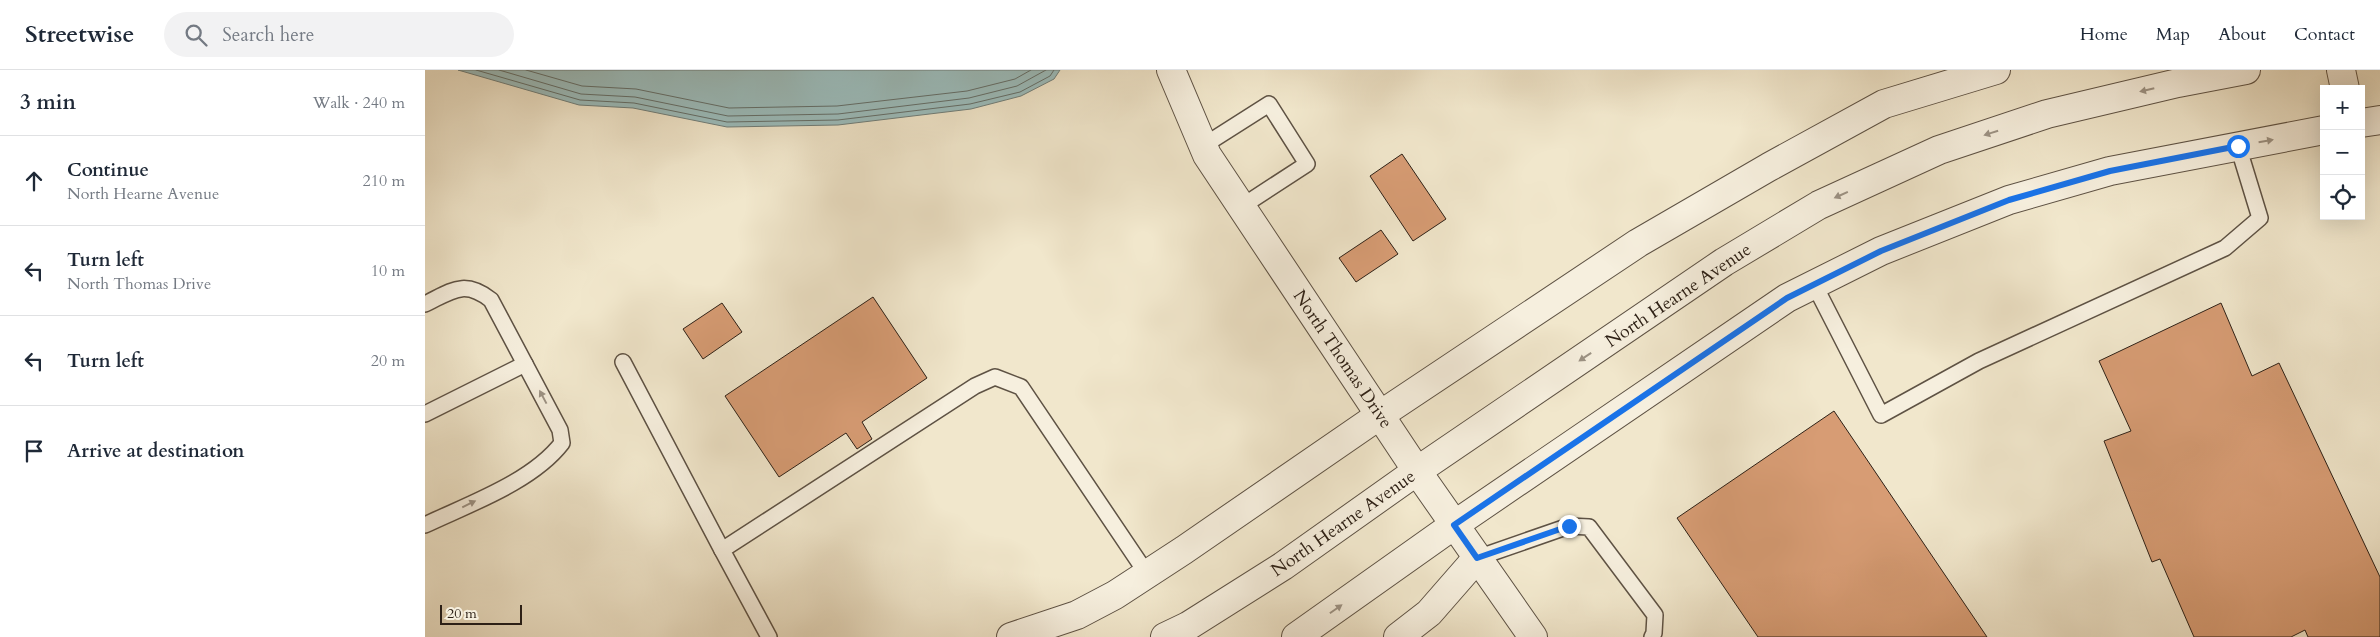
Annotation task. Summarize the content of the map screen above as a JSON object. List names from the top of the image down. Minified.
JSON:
{"streets":{"street":["North Hearne Avenue","North Thomas Drive"]},"crossings":[["North Hearne Avenue","North Thomas Drive"]],"scale_bar":"20 m","page":{"header":"Streetwise","search":"Search here","nav":["Home","Map","About","Contact"],"heading":["3 min","Walk · 240 m"],"map_buttons":["+","−"],"list":[["Continue","North Hearne Avenue","210 m"],["Turn left","North Thomas Drive","10 m"],["Turn left","20 m"],"Arrive at destination"],"scale":"20 m"}}
